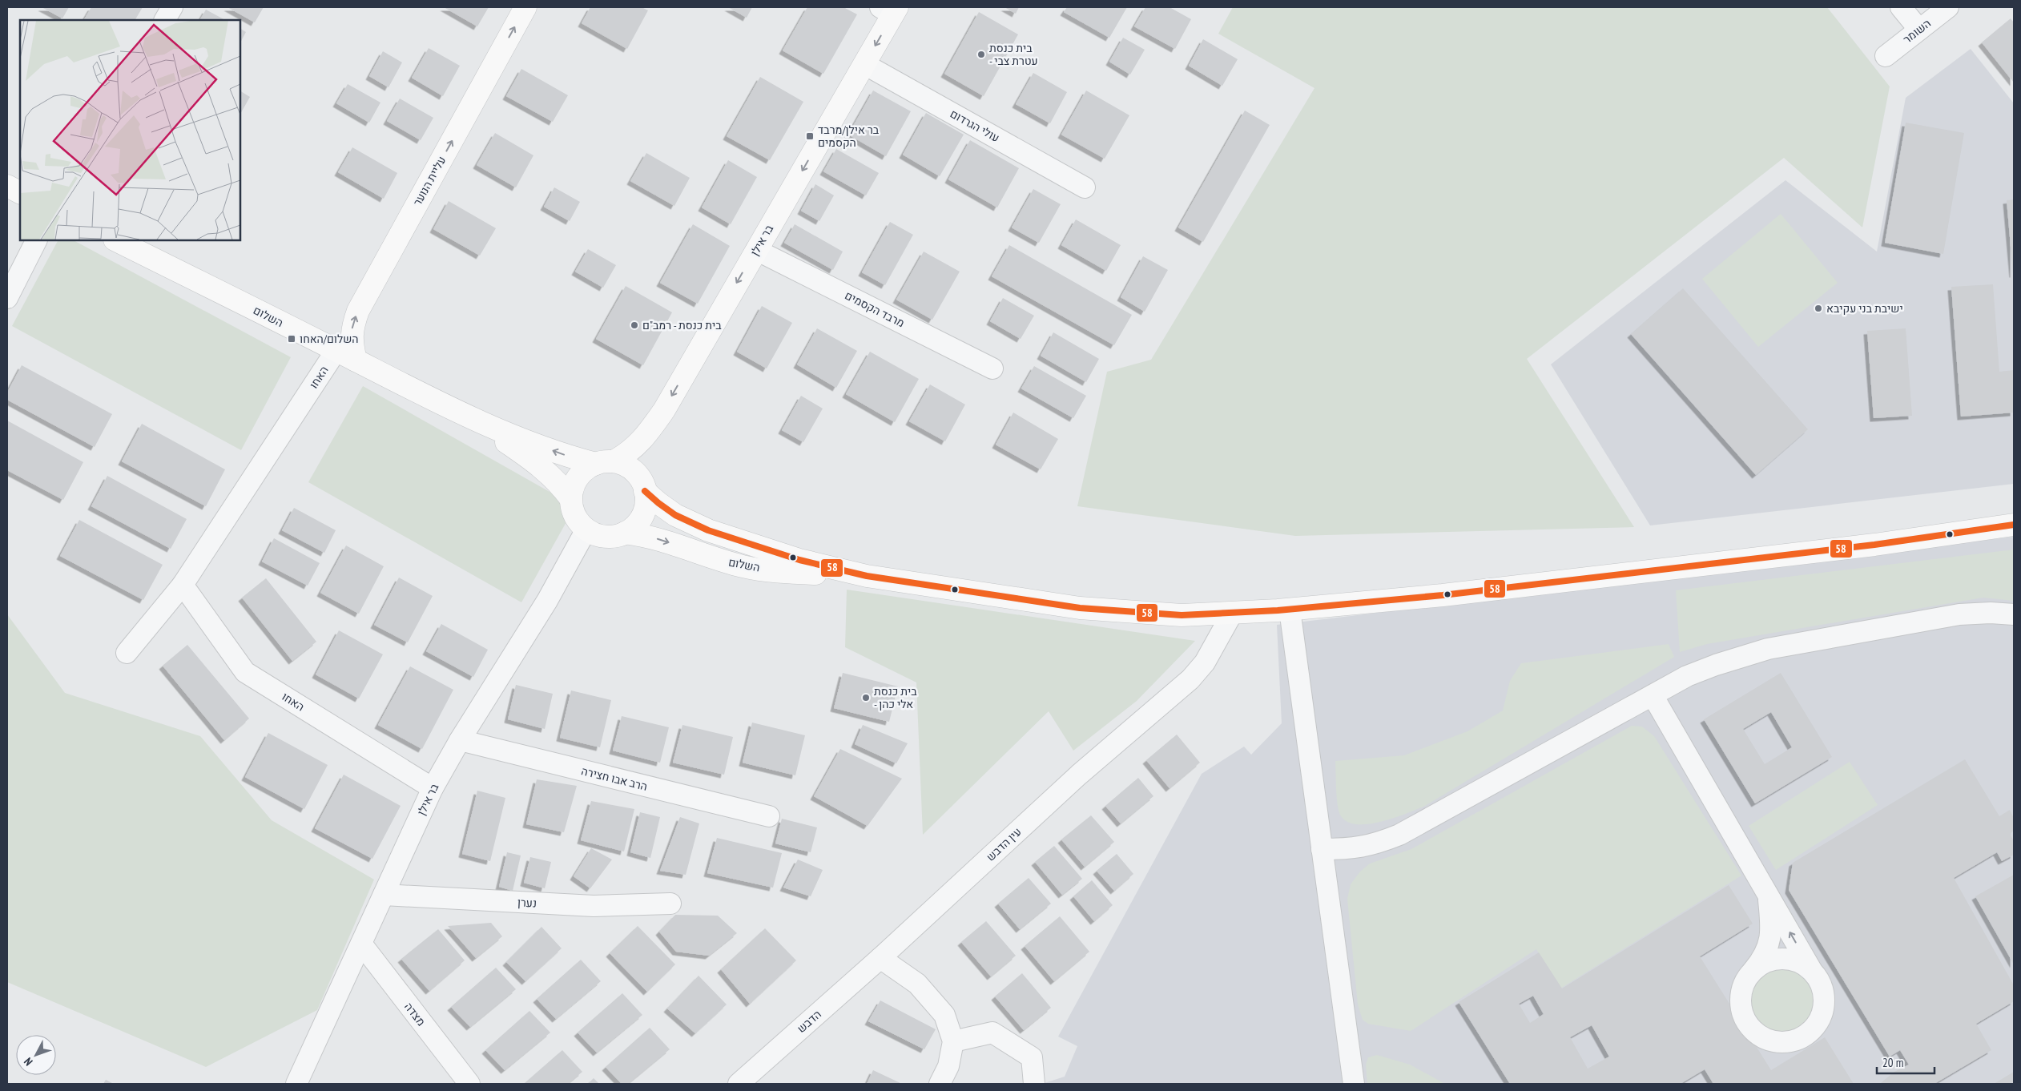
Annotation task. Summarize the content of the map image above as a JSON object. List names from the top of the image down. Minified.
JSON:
{"streets":{"street":["השומר","עולי הגרדום","עליית הנוער","בר אילן","מרבד הקסמים","השלום","האחו","הרב אבו חצירה","עין הדבש","נערן","מצדה","הדבש"]},"crossings":[["עולי הגרדום","בר אילן"],["עליית הנוער","השלום"],["בר אילן","מרבד הקסמים"],["בר אילן","השלום"],["בר אילן","האחו"],["בר אילן","הרב אבו חצירה"],["בר אילן","נערן"],["בר אילן","מצדה"],["השלום","האחו"],["השלום","עין הדבש"],["עין הדבש","הדבש"]],"one_way":["עליית הנוער","בר אילן"],"places":{"other":["בית כנסת - עטרת צבי","ישיבת בני עקיבא","בית כנסת - רמב\"ם","בית כנסת - אלי כהן"],"transit":["בר אילן/מרבד הקסמים","השלום/האחו"]},"lines":["transit line 58"],"scale_bar":"20 m","north":"bottom left"}
